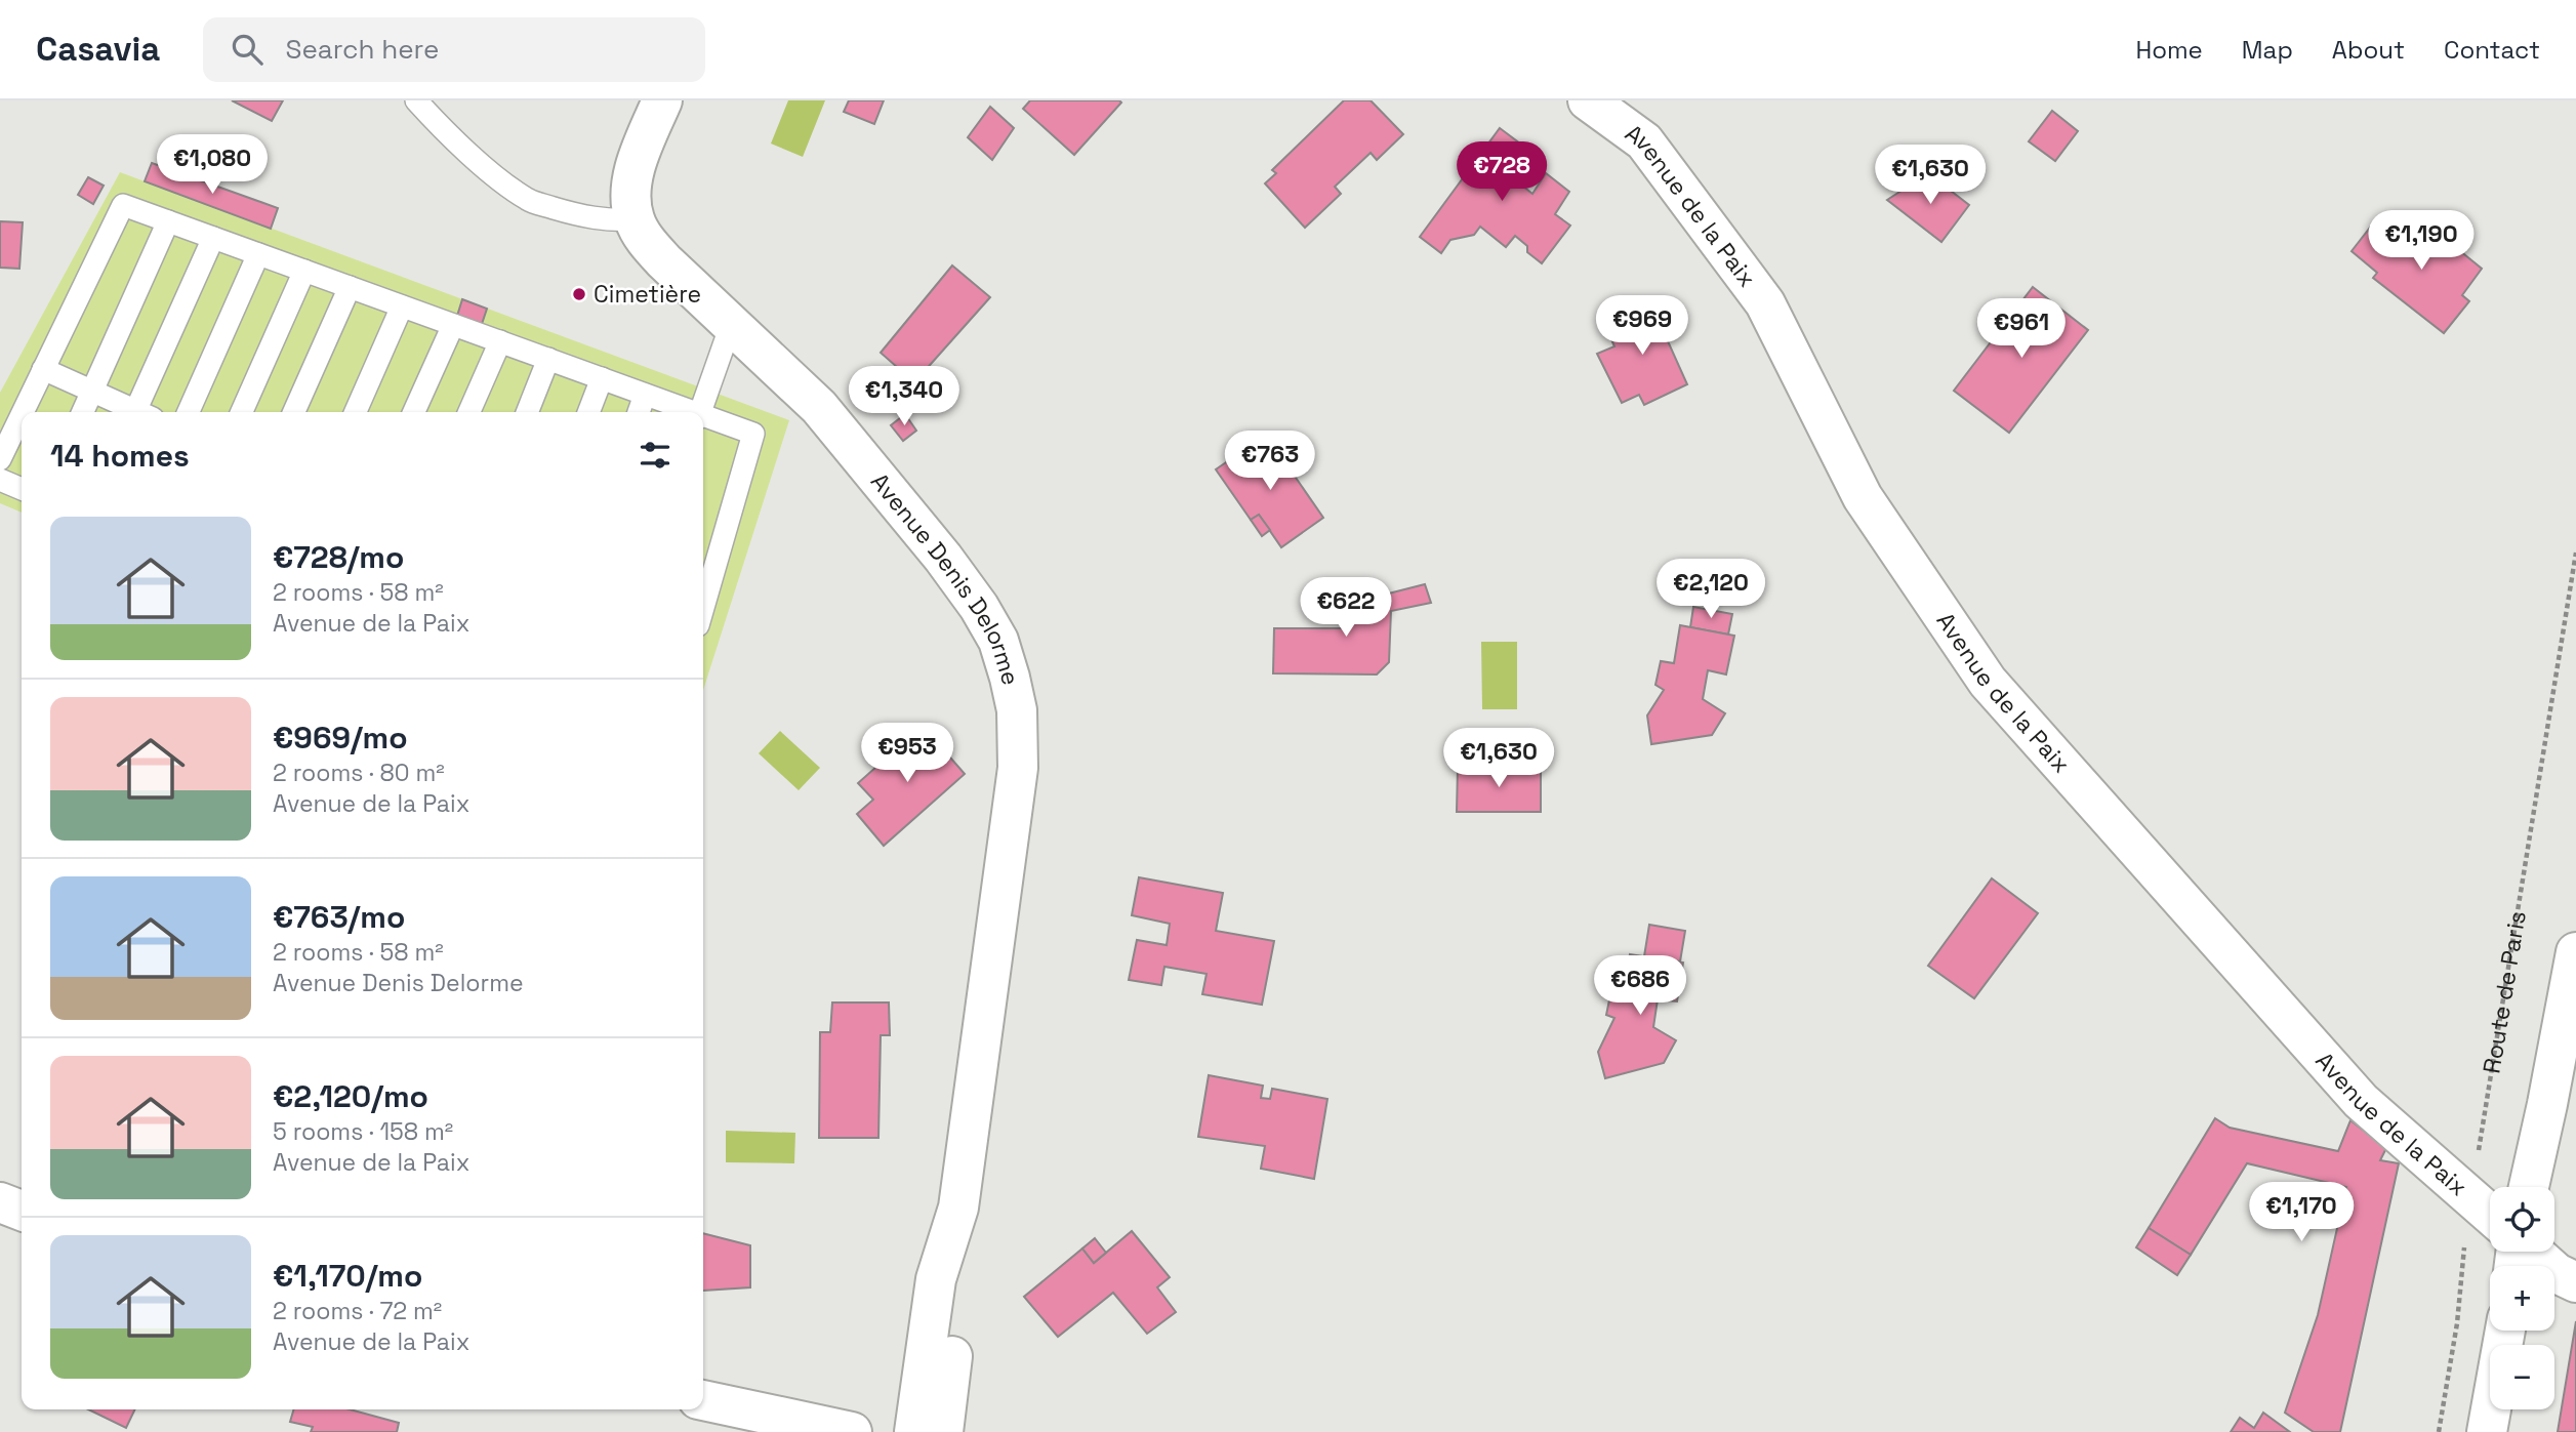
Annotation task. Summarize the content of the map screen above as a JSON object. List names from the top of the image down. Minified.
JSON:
{"streets":{"street":["Avenue de la Paix","Avenue Denis Delorme"],"path":["Route de Paris"]},"crossings":[["Avenue de la Paix","Route de Paris"]],"places":["Cimetière"],"page":{"header":"Casavia","search":"Search here","nav":["Home","Map","About","Contact"],"price":["€1,080","€728","€1,630","€1,190","€969","€961","€1,340","€763","€2,120","€622","€953","€1,630","€686","€1,170"],"heading":"14 homes","list":[{"name":"€728/mo","note":"2 rooms · 58 m² · Avenue de la Paix"},{"name":"€969/mo","note":"2 rooms · 80 m² · Avenue de la Paix"},{"name":"€763/mo","note":"2 rooms · 58 m² · Avenue Denis Delorme"},{"name":"€2,120/mo","note":"5 rooms · 158 m² · Avenue de la Paix"},{"name":"€1,170/mo","note":"2 rooms · 72 m² · Avenue de la Paix"}],"map_buttons":["+","−"]}}
